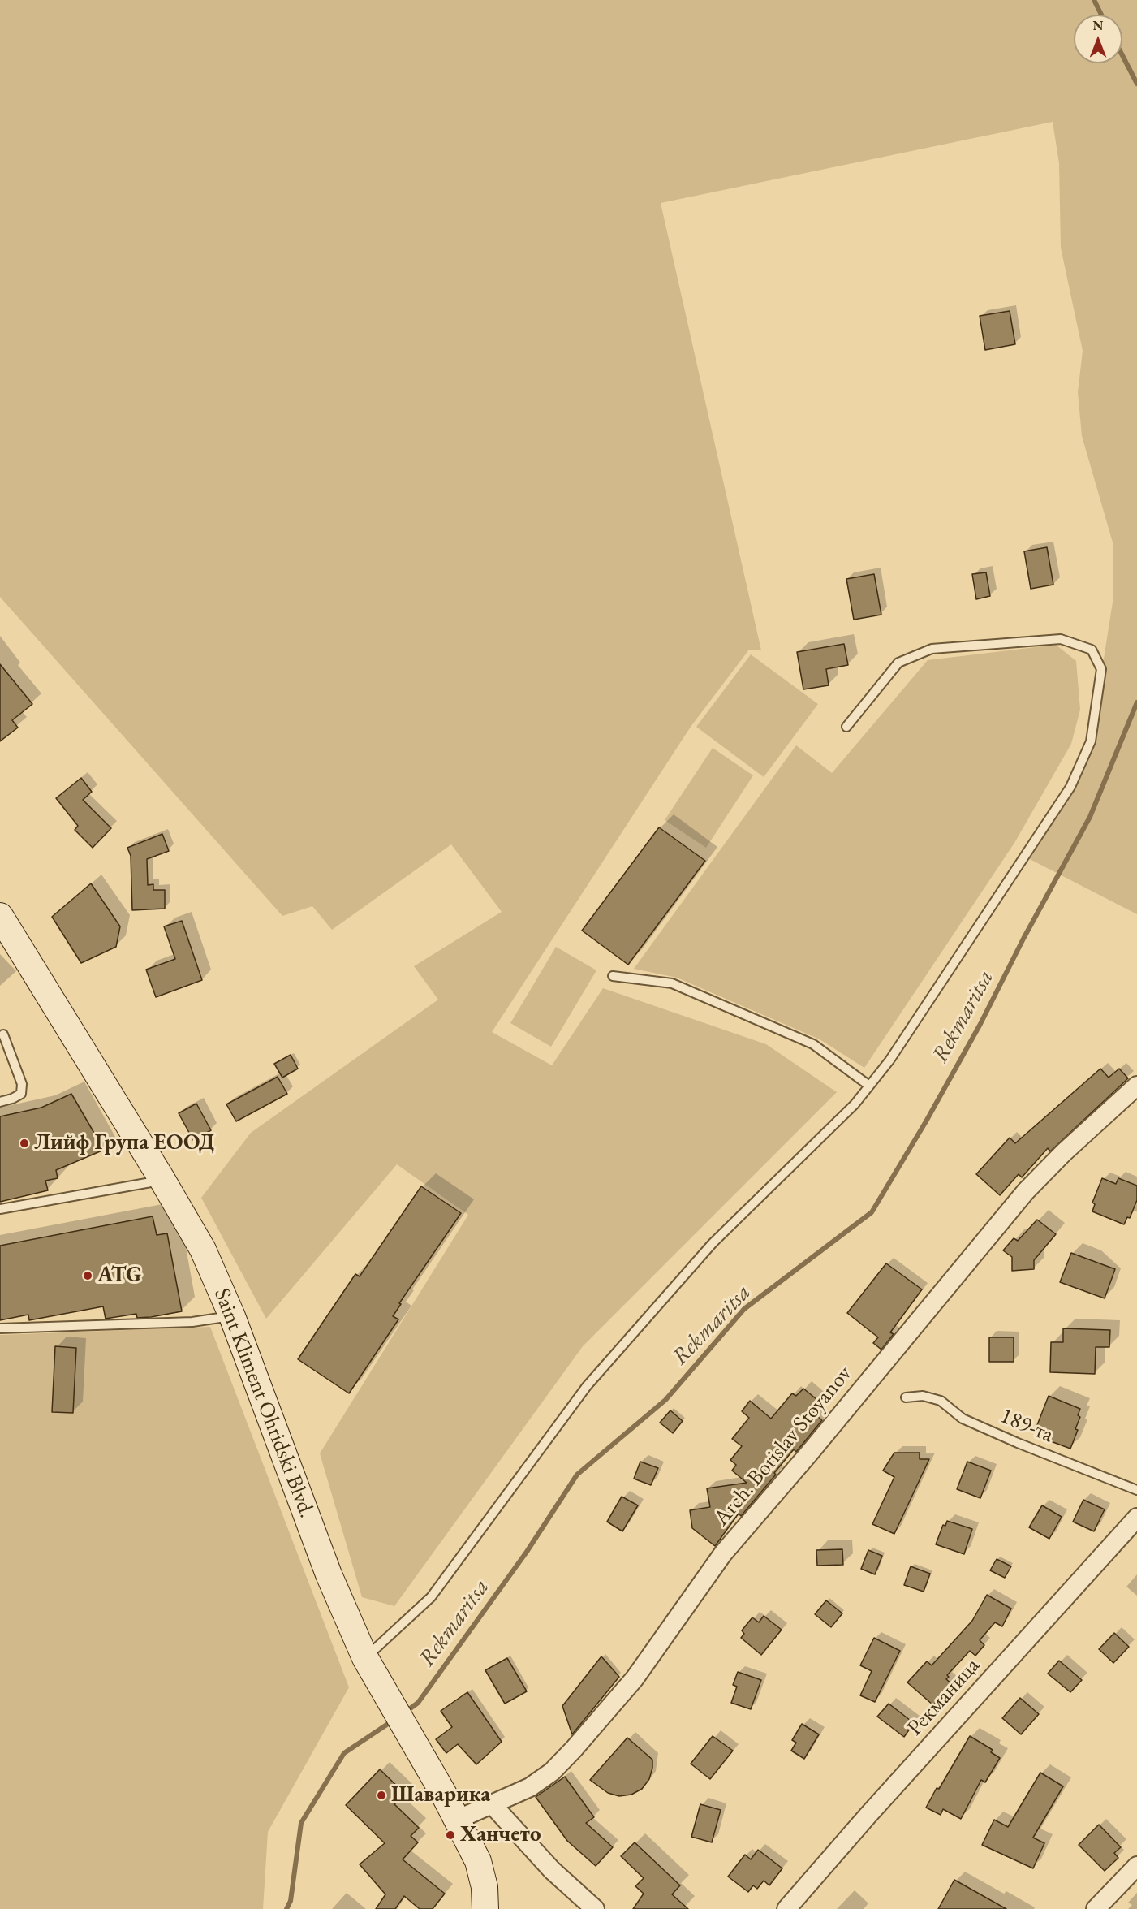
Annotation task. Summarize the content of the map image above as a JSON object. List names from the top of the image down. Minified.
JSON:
{"streets":{"main road":["Saint Kliment Ohridski Blvd."],"street":["Аrch. Borislav Stoyanov","Рекманица"],"lane":["189-та"]},"crossings":[["Saint Kliment Ohridski Blvd.","Аrch. Borislav Stoyanov"]],"water":["Rekmaritsa"],"places":["Лийф Група ЕООД","ATG","Шаварика","Ханчето"],"north":"top"}
